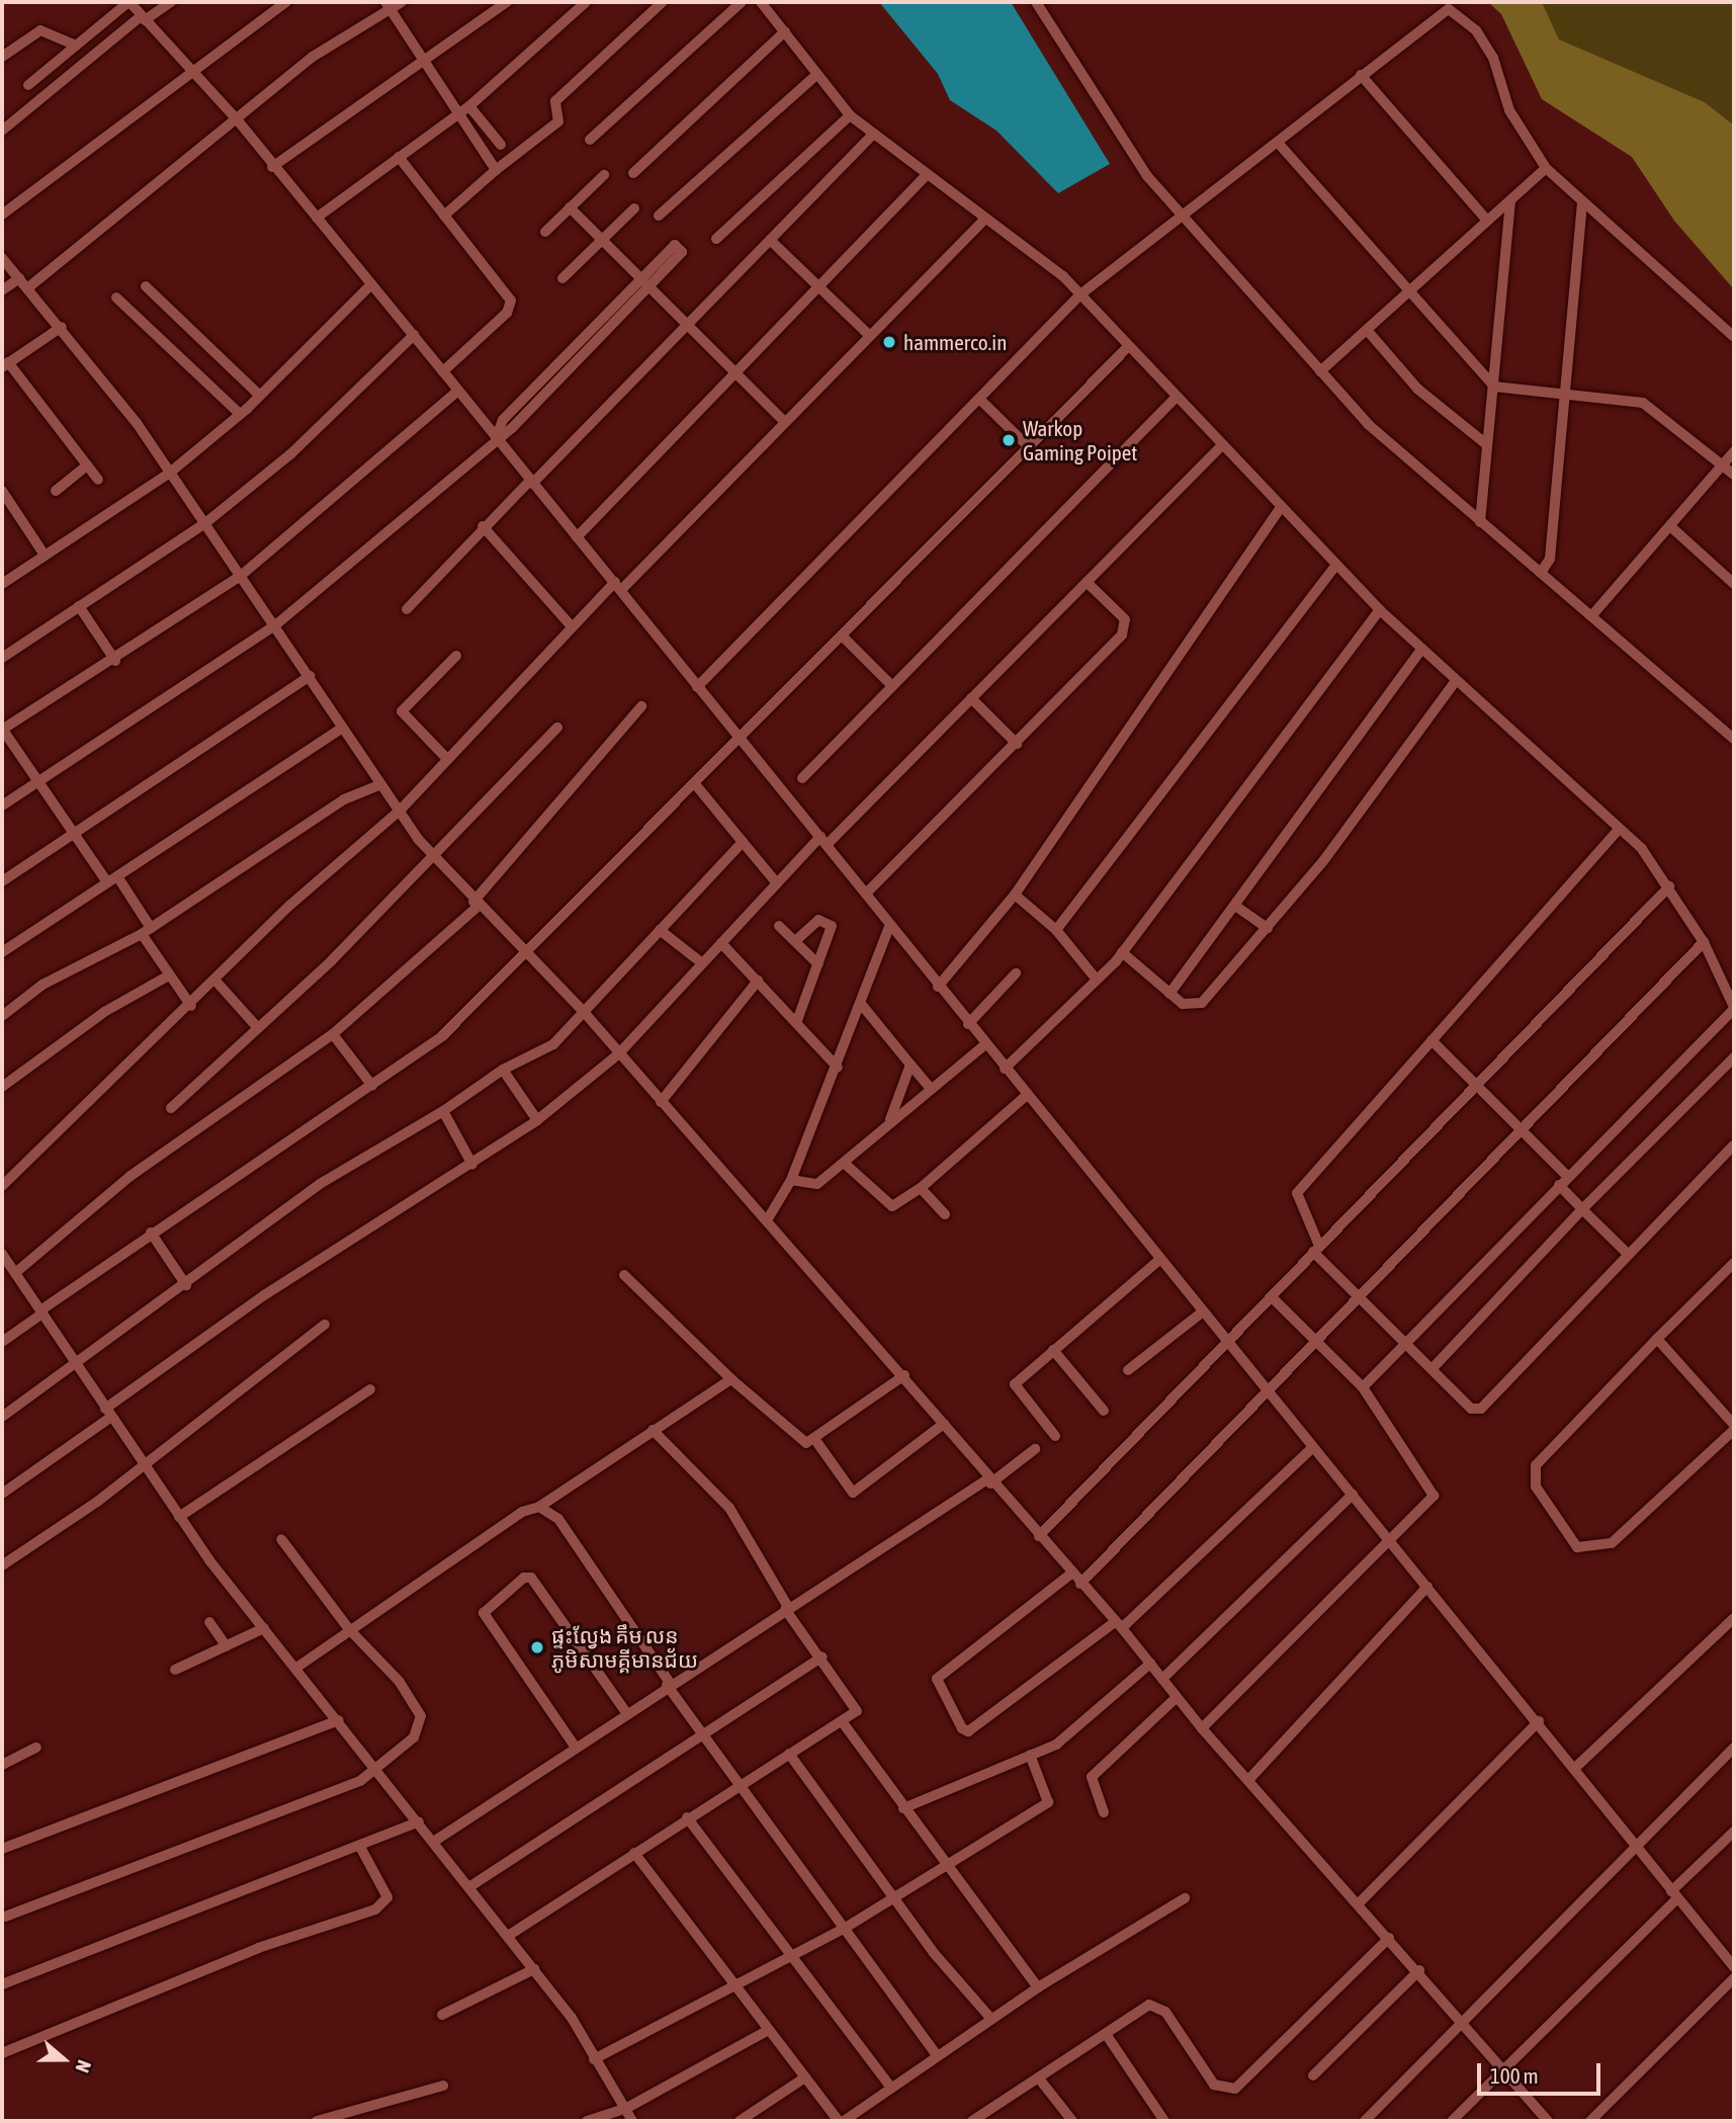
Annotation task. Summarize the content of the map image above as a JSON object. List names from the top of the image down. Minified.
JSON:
{"places":["hammerco.in","Warkop Gaming Poipet","ផ្ទះល្វែង គឹម លន ភូមិសាមគ្គីមានជ័យ"],"scale_bar":"100 m","north":"right"}
